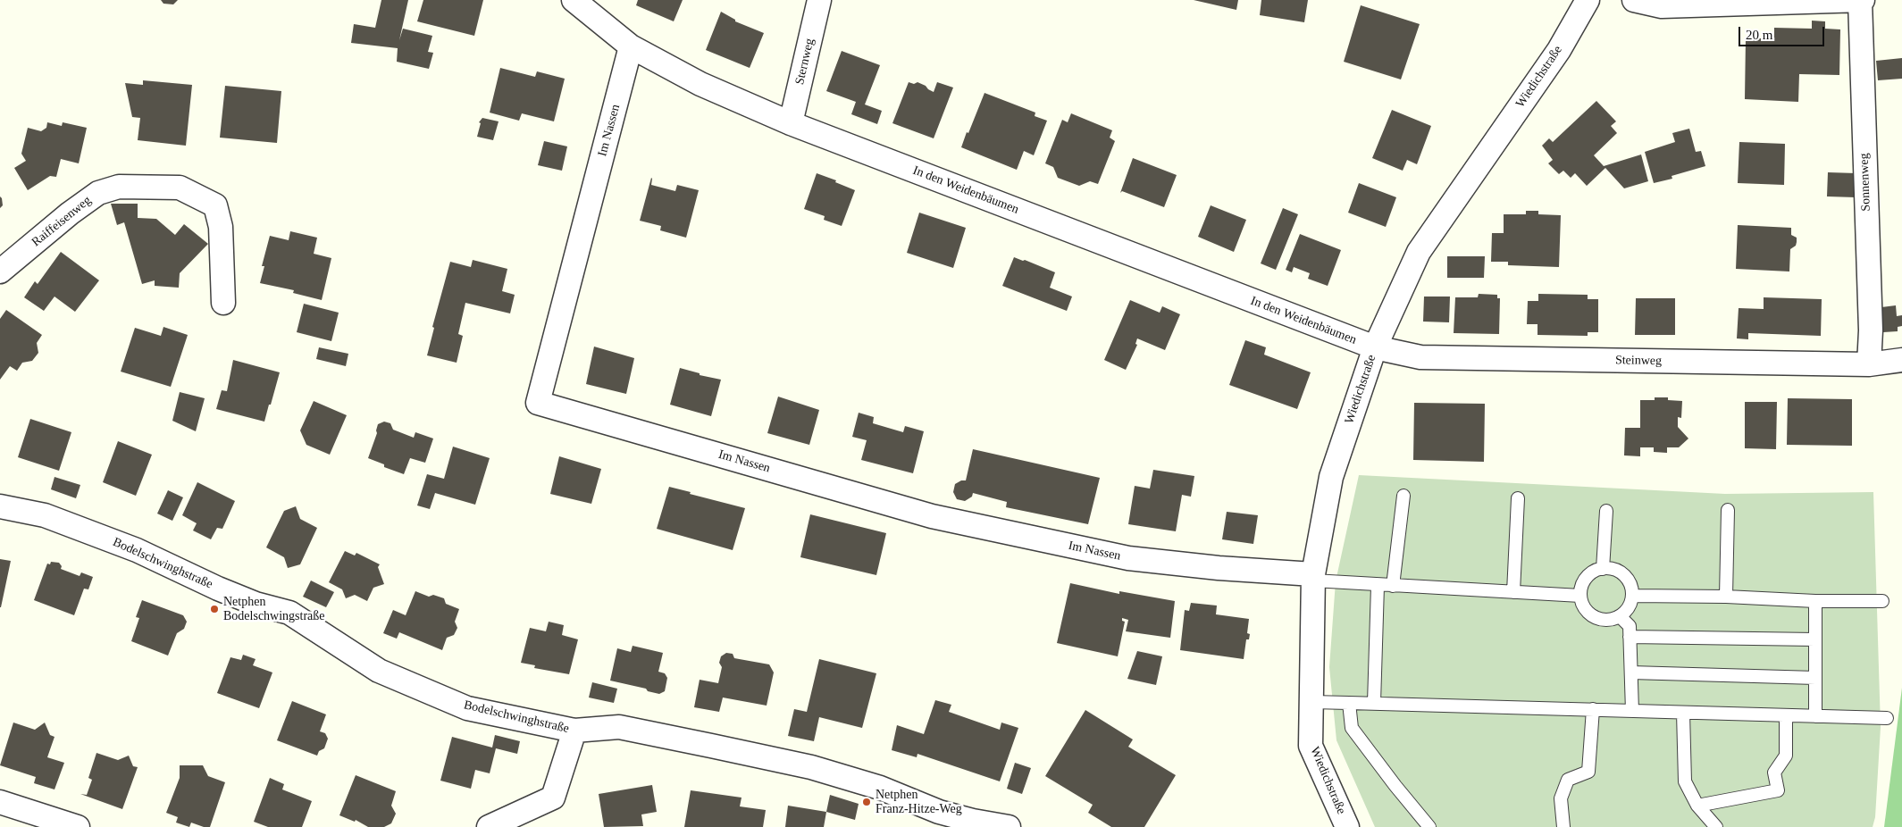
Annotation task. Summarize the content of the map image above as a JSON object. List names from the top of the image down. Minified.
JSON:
{"streets":{"street":["Sternweg","Wiedichstraße","Im Nassen","Sonnenweg","In den Weidenbäumen","Raiffeisenweg","Steinweg","Bodelschwinghstraße"]},"crossings":[["Sternweg","In den Weidenbäumen"],["Wiedichstraße","Im Nassen"],["Wiedichstraße","In den Weidenbäumen"],["Wiedichstraße","Steinweg"],["Im Nassen","In den Weidenbäumen"],["Sonnenweg","Steinweg"],["In den Weidenbäumen","Steinweg"]],"places":["Netphen Bodelschwingstraße","Netphen Franz-Hitze-Weg"],"scale_bar":"20 m"}
